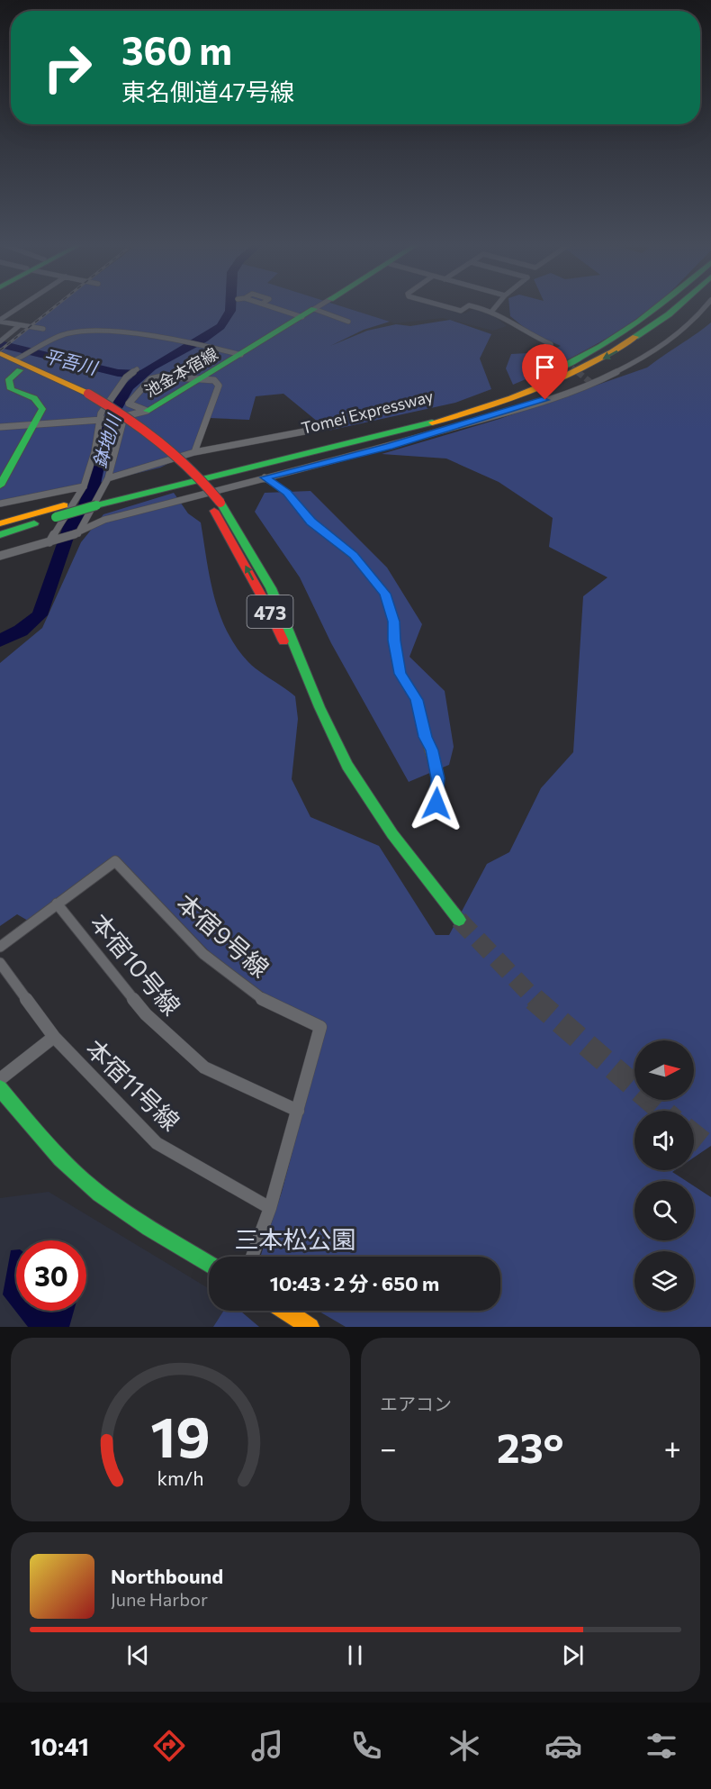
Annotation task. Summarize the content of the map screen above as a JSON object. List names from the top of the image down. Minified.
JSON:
{"streets":{"main road":["池金本宿線","Tomei Expressway","473"],"street":["本宿9号線","本宿10号線","本宿11号線"]},"crossings":[["本宿9号線","本宿10号線"],["本宿9号線","本宿11号線"]],"water":["平吾川","鉢地川"],"parks":["三本松公園"],"north":"right","page":{"turn":["360 m","東名側道47号線"],"limit":"30","trip":"10:43 · 2 分 · 650 m","tile":"エアコン","heat":["−","23°","+"],"song":["Northbound","June Harbor"],"tabs":"10:41","gauge":["19","km/h"]}}
